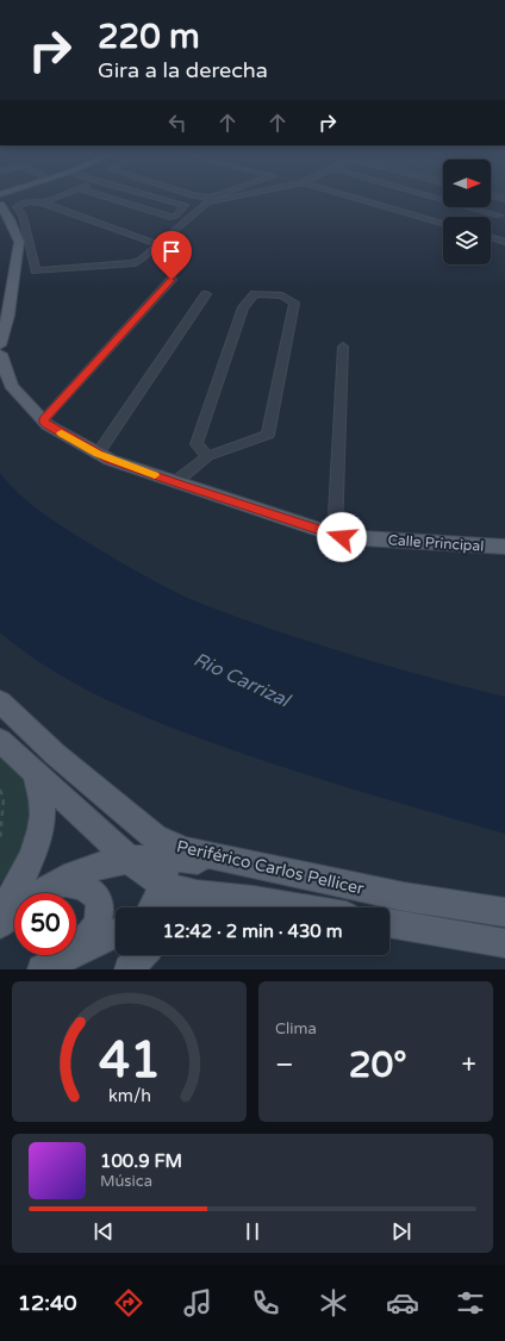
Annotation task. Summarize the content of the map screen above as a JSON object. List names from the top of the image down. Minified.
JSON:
{"streets":{"main road":["Calle Principal","Periférico Carlos Pellicer"]},"water":["Rio Carrizal"],"north":"right","page":{"turn":["220 m","Gira a la derecha"],"limit":"50","trip":"12:42 · 2 min · 430 m","tile":"Clima","heat":["−","20°","+"],"song":["100.9 FM","Música"],"tabs":"12:40","gauge":["41","km/h"]}}
